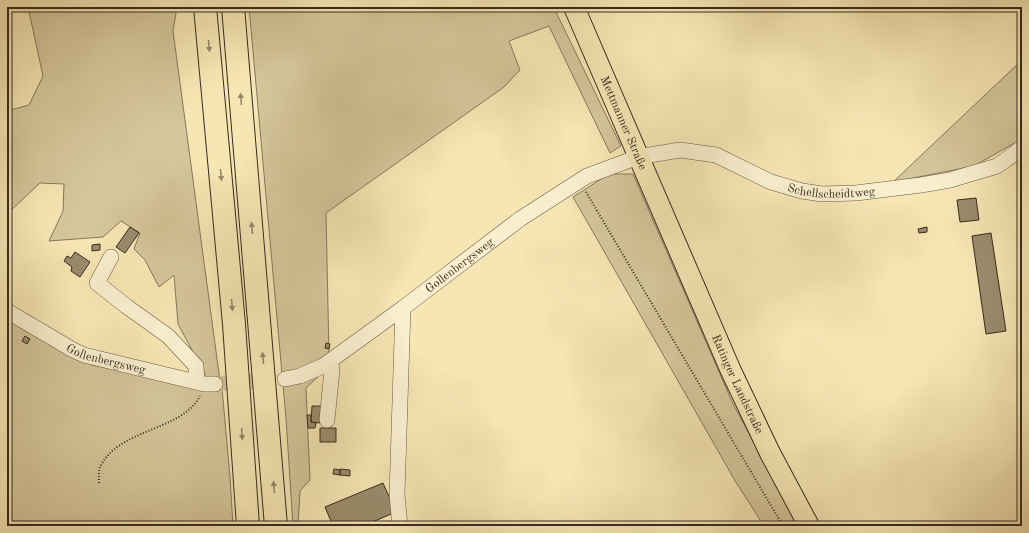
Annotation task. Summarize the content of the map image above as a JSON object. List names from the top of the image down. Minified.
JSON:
{"streets":{"main road":["Mettmanner Straße","Ratinger Landstraße"],"street":["Schellscheidtweg","Gollenbergsweg"]},"crossings":[["Mettmanner Straße","Schellscheidtweg"],["Mettmanner Straße","Gollenbergsweg"],["Mettmanner Straße","Ratinger Landstraße"],["Schellscheidtweg","Gollenbergsweg"]]}
